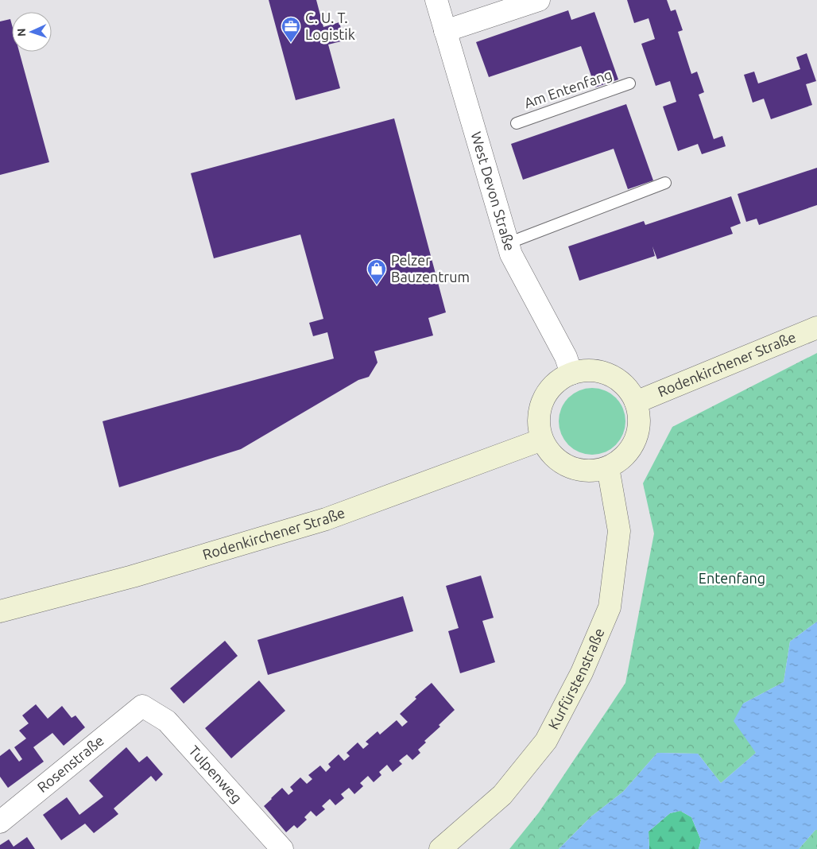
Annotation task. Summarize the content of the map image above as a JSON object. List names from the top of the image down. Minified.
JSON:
{"streets":{"main road":["Rodenkirchener Straße","Kurfürstenstraße"],"street":["West Devon Straße","Rosenstraße","Tulpenweg"],"lane":["Am Entenfang"]},"crossings":[["West Devon Straße","Rodenkirchener Straße"],["West Devon Straße","Kurfürstenstraße"],["Rodenkirchener Straße","Kurfürstenstraße"],["Rosenstraße","Tulpenweg"]],"parks":["Entenfang"],"places":{"office":["C. U. T. Logistik"],"shop":["Pelzer Bauzentrum"]},"north":"left"}
